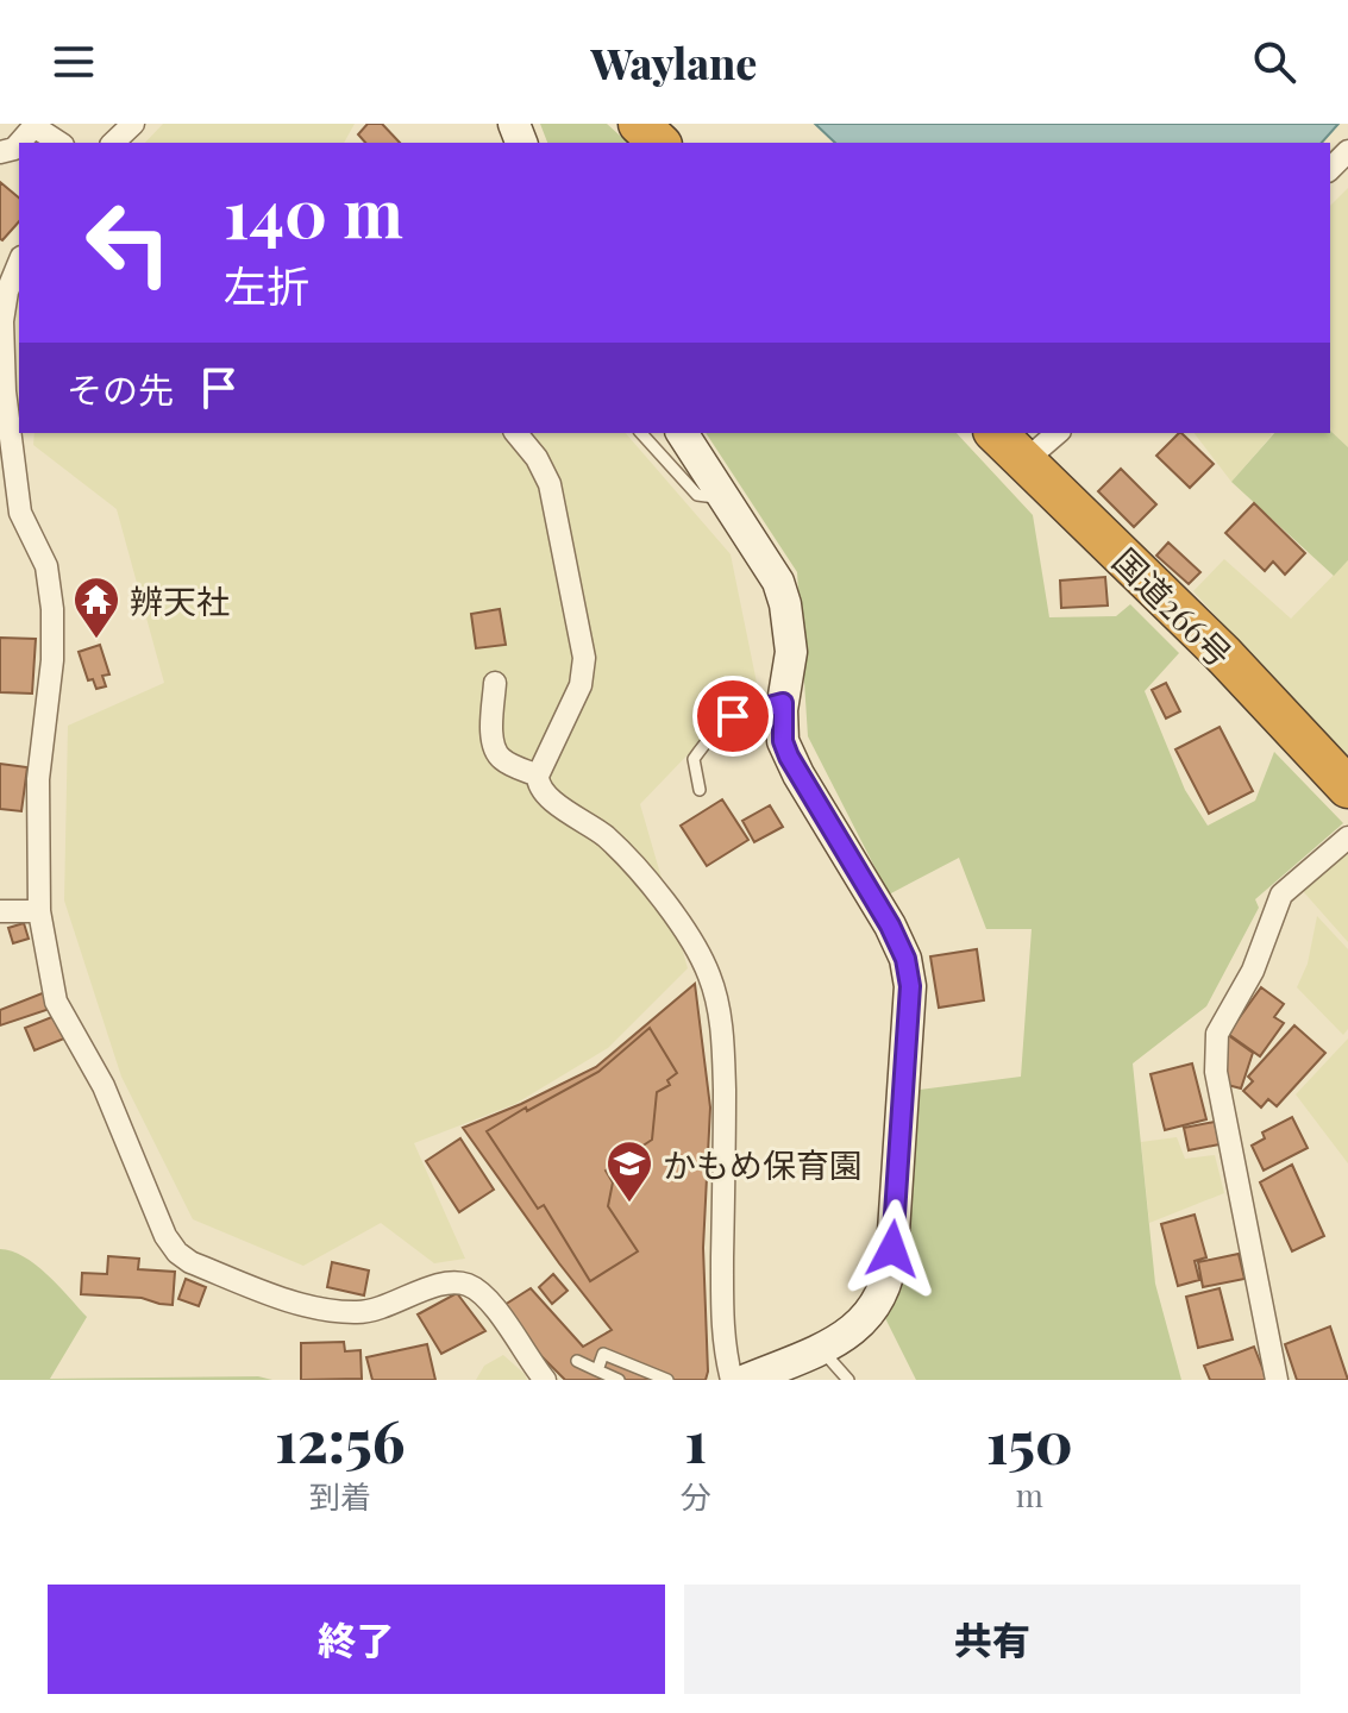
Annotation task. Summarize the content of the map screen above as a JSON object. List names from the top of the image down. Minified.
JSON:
{"streets":{"highway":["国道266号"]},"places":{"temple":["辨天社"],"school or university":["かもめ保育園"]},"page":{"header":"Waylane","turn":["140 m","左折"],"then":"その先","eta":["12:56","到着","1","分","150","m"],"buttons":["終了","共有"]}}
